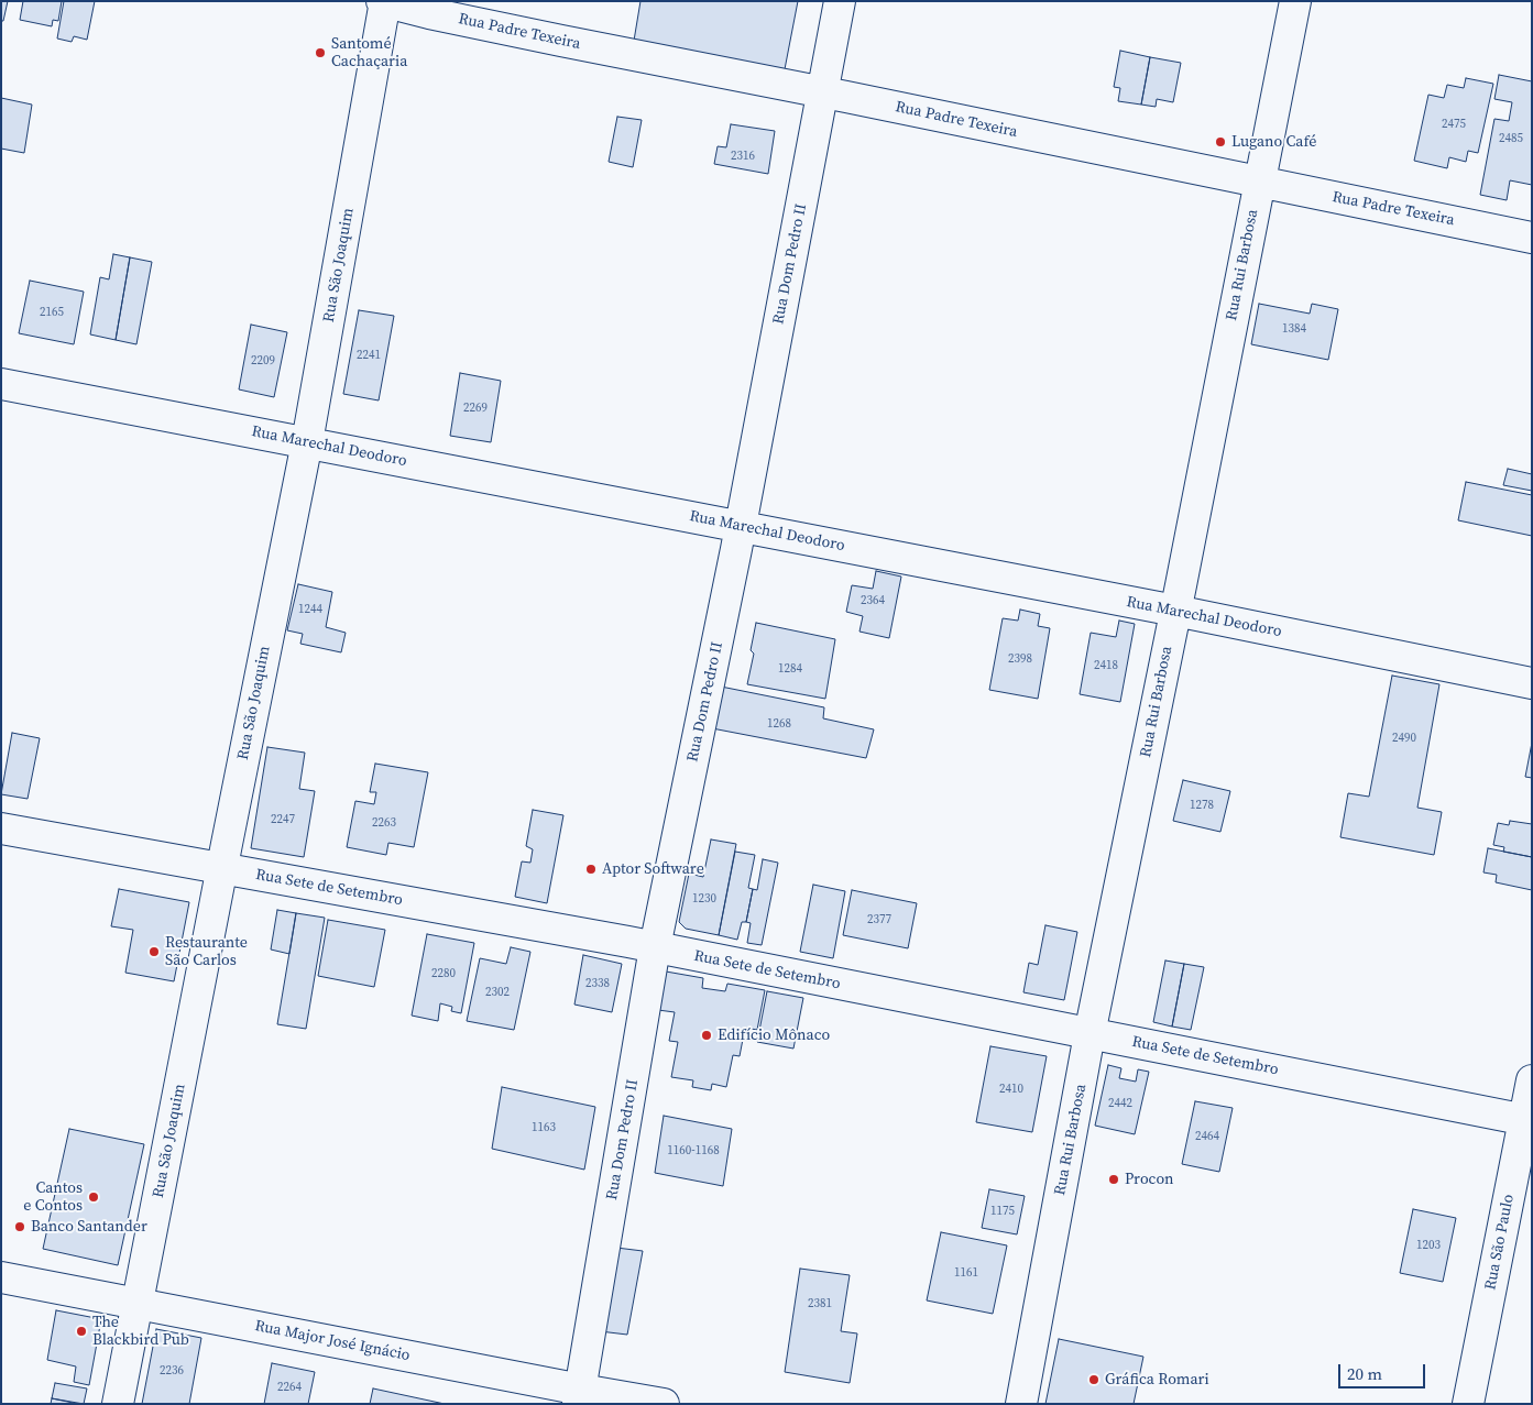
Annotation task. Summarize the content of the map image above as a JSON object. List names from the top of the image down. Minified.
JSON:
{"streets":{"main road":["Rua Padre Texeira","Rua Dom Pedro II","Rua São Joaquim","Rua Rui Barbosa","Rua Marechal Deodoro","Rua Sete de Setembro","Rua São Paulo","Rua Major José Ignácio"]},"crossings":[["Rua Padre Texeira","Rua Dom Pedro II"],["Rua Padre Texeira","Rua São Joaquim"],["Rua Padre Texeira","Rua Rui Barbosa"],["Rua Dom Pedro II","Rua Marechal Deodoro"],["Rua Dom Pedro II","Rua Sete de Setembro"],["Rua Dom Pedro II","Rua Major José Ignácio"],["Rua São Joaquim","Rua Marechal Deodoro"],["Rua São Joaquim","Rua Sete de Setembro"],["Rua São Joaquim","Rua Major José Ignácio"],["Rua Rui Barbosa","Rua Marechal Deodoro"],["Rua Rui Barbosa","Rua Sete de Setembro"],["Rua Sete de Setembro","Rua São Paulo"]],"places":["Santomé Cachaçaria","Lugano Café","Aptor Software","Restaurante São Carlos","Edifício Mônaco","Procon","Cantos e Contos","Banco Santander","The Blackbird Pub","Gráfica Romari"],"house_numbers":["2475","2485","2316","2165","1384","2241","2209","2269","2364","1244","2398","2418","1284","1268","2490","1278","2247","2263","1230","2377","2280","2338","2302","2410","2442","1163","2464","1160-1168","1175","1203","1161","2381","2236","2264"],"scale_bar":"20 m"}
